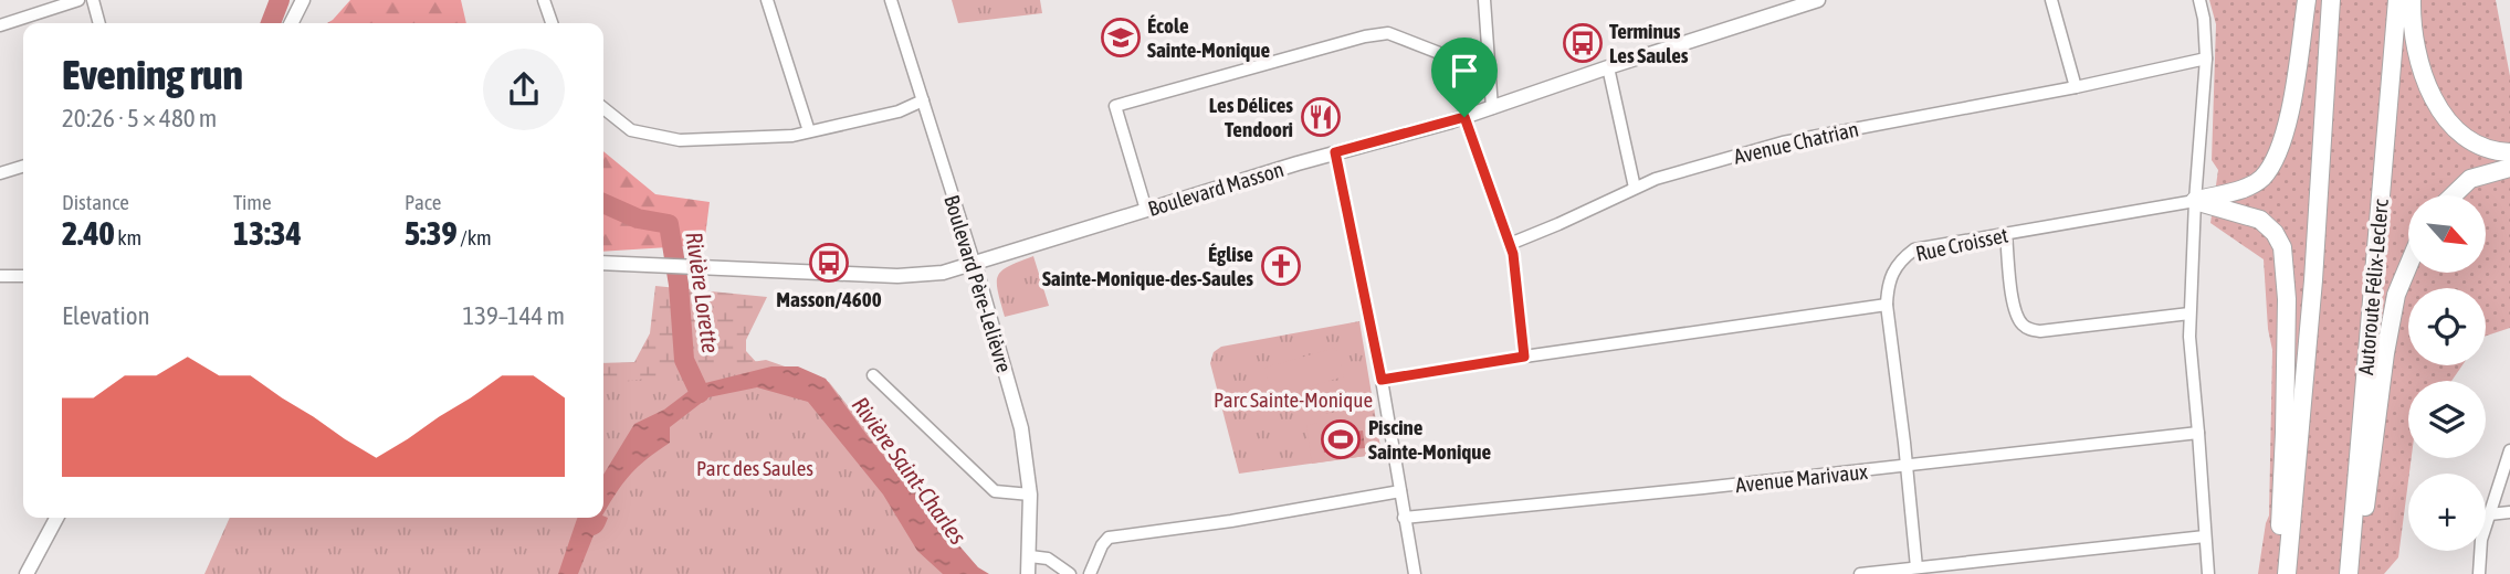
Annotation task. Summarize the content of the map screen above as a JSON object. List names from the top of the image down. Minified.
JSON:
{"streets":{"highway":["Autoroute Félix-Leclerc"],"main road":["Boulevard Masson","Boulevard Père-Lelièvre"],"street":["Avenue Chatrian","Rue Croisset","Avenue Marivaux"]},"crossings":[["Boulevard Masson","Boulevard Père-Lelièvre"],["Rue Croisset","Avenue Marivaux"]],"water":["Rivière Lorette","Rivière Saint-Charles"],"parks":["Parc Sainte-Monique","Parc des Saules"],"places":{"school or university":["École Sainte-Monique"],"bus stop":["Terminus Les Saules","Masson/4600"],"restaurant":["Les Délices Tendoori"],"church":["Église Sainte-Monique-des-Saules"],"sports":["Piscine Sainte-Monique"]},"north":"bottom right","page":{"heading":["Evening run","20:26 · 5 × 480 m"],"stats":[["Distance","2.40 km"],["Time","13:34"],["Pace","5:39 /km"]],"map_buttons":"+","chart":["Elevation","139–144 m"]}}
